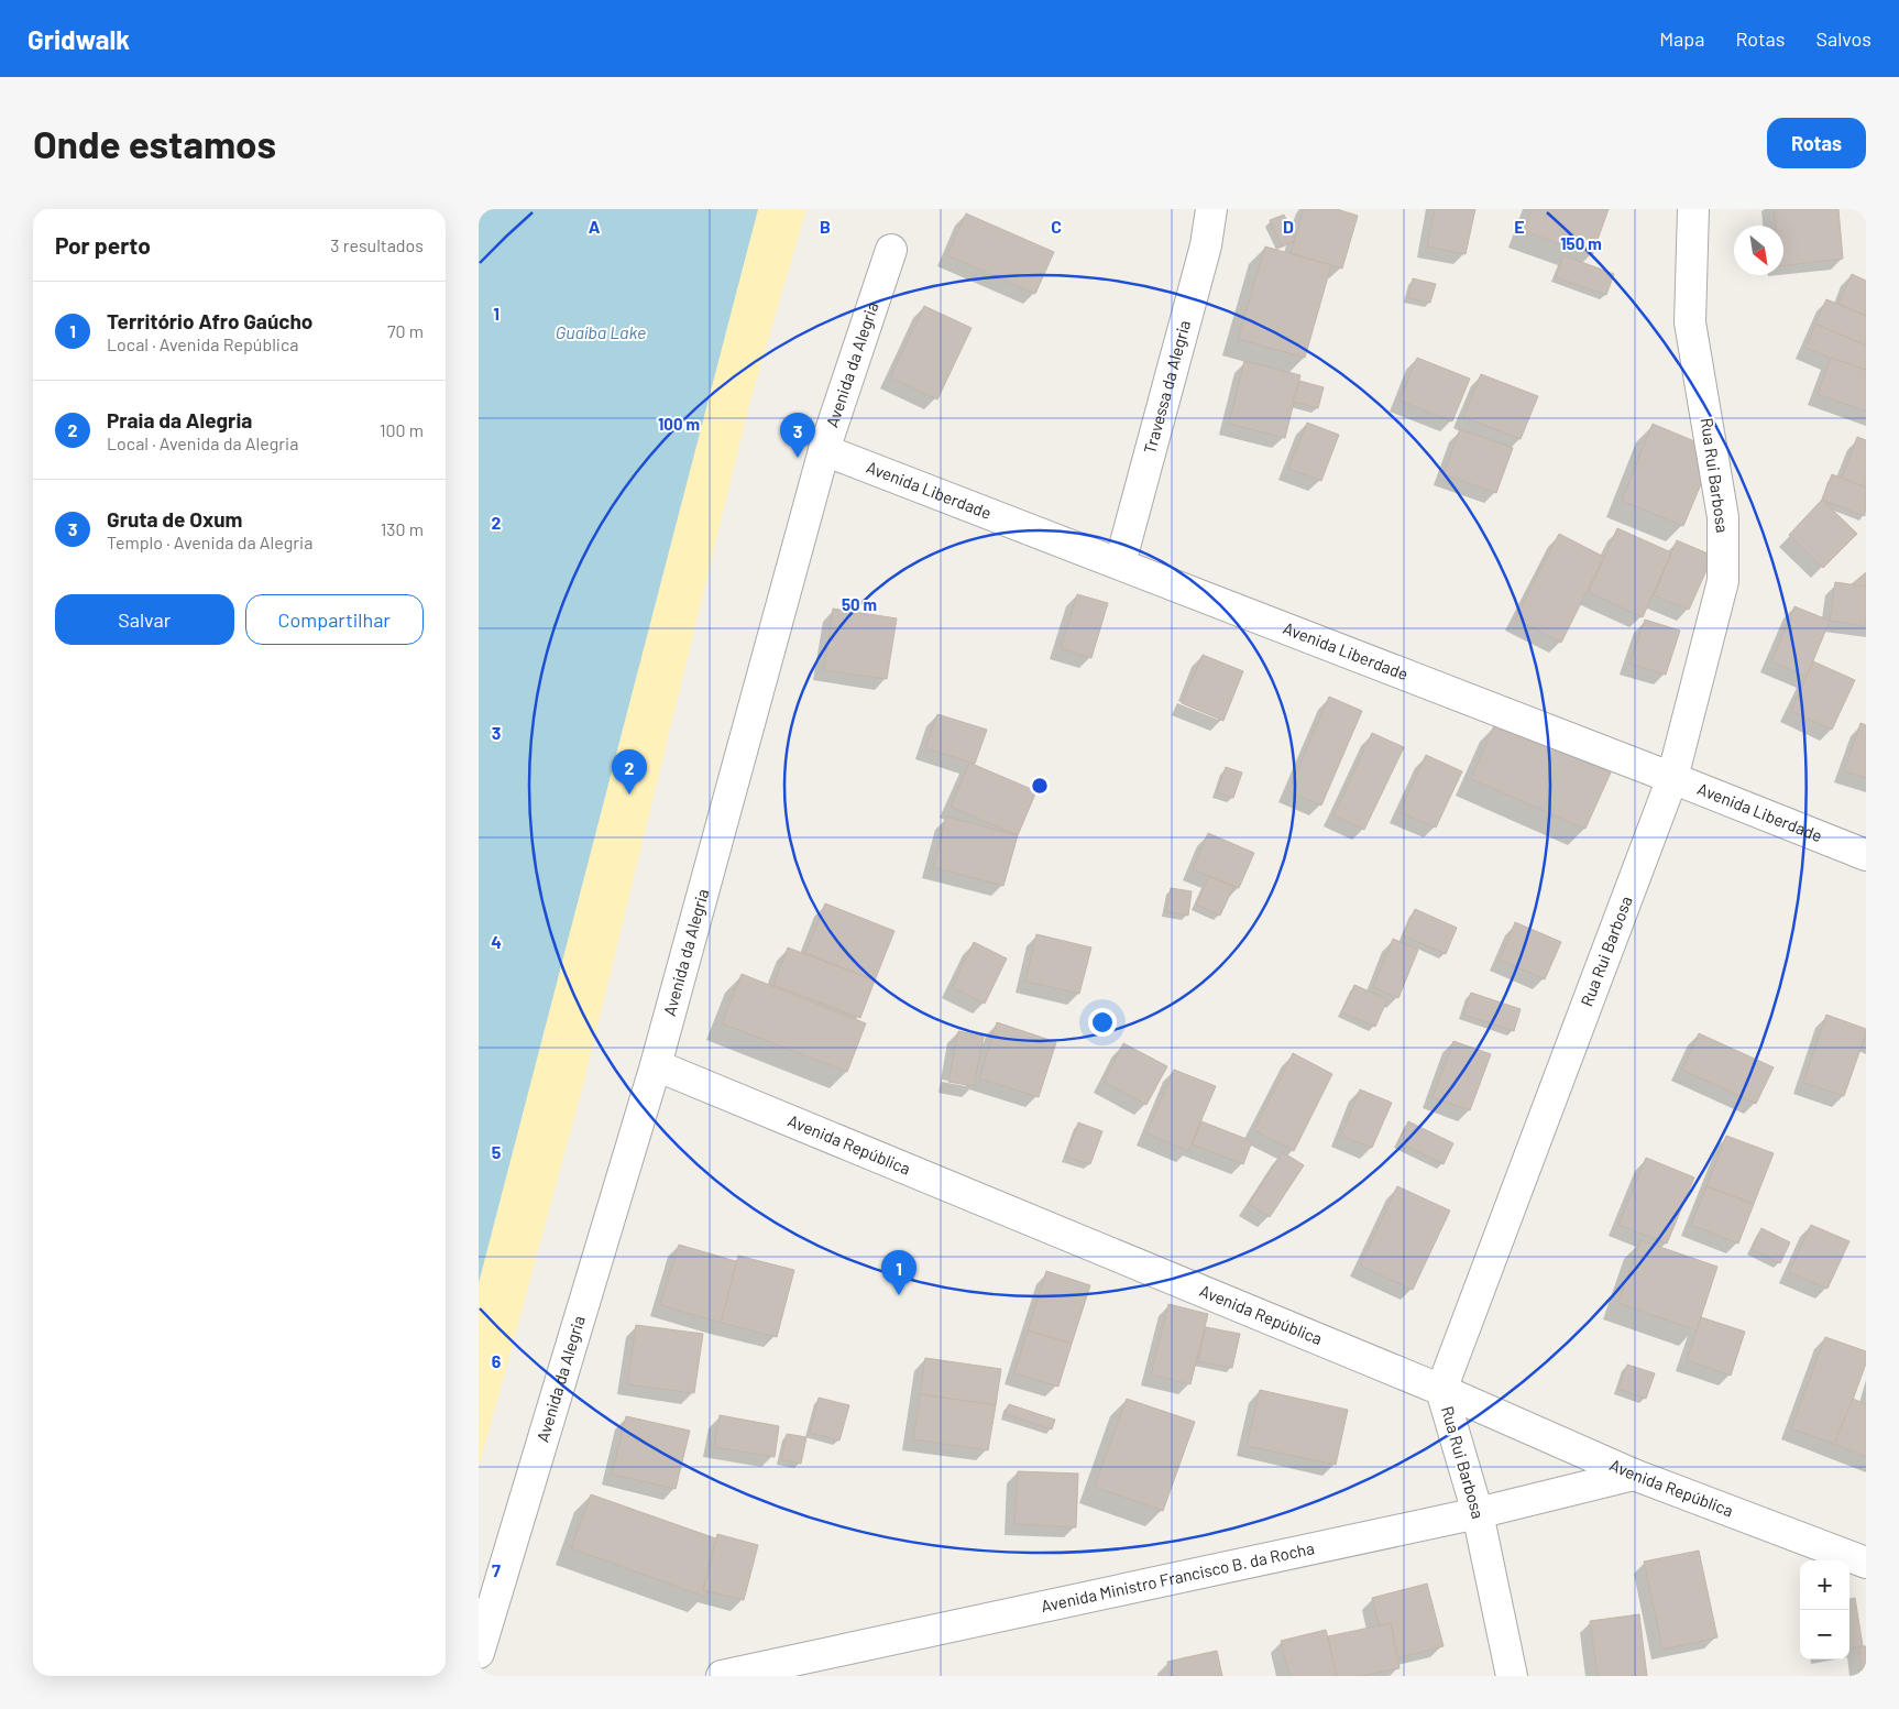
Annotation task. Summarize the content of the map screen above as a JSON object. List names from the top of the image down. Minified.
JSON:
{"streets":{"street":["Avenida da Alegria","Travessa da Alegria","Rua Rui Barbosa","Avenida Liberdade","Avenida República","Avenida Ministro Francisco B. da Rocha"]},"crossings":[["Avenida da Alegria","Avenida Liberdade"],["Avenida da Alegria","Avenida República"],["Travessa da Alegria","Avenida Liberdade"],["Rua Rui Barbosa","Avenida Liberdade"],["Rua Rui Barbosa","Avenida República"],["Rua Rui Barbosa","Avenida Ministro Francisco B. da Rocha"],["Avenida República","Avenida Ministro Francisco B. da Rocha"]],"water":["Guaíba Lake"],"north":"bottom right","page":{"header":"Gridwalk","nav":["Mapa","Rotas","Salvos"],"buttons":["Rotas",["Salvar","Compartilhar"]],"title":"Onde estamos","heading":["Por perto","3 resultados"],"list":[{"mark":"1","name":"Território Afro Gaúcho","note":"Local · Avenida República","value":"70 m"},{"mark":"2","name":"Praia da Alegria","note":"Local · Avenida da Alegria","value":"100 m"},{"mark":"3","name":"Gruta de Oxum","note":"Templo · Avenida da Alegria","value":"130 m"}],"pins":["3","2","1"],"map_buttons":["+","−"]},"grid":{"columns":["A","B","C","D","E"],"rows":["1","2","3","4","5","6","7"]},"rings":["150 m","100 m","50 m"]}
